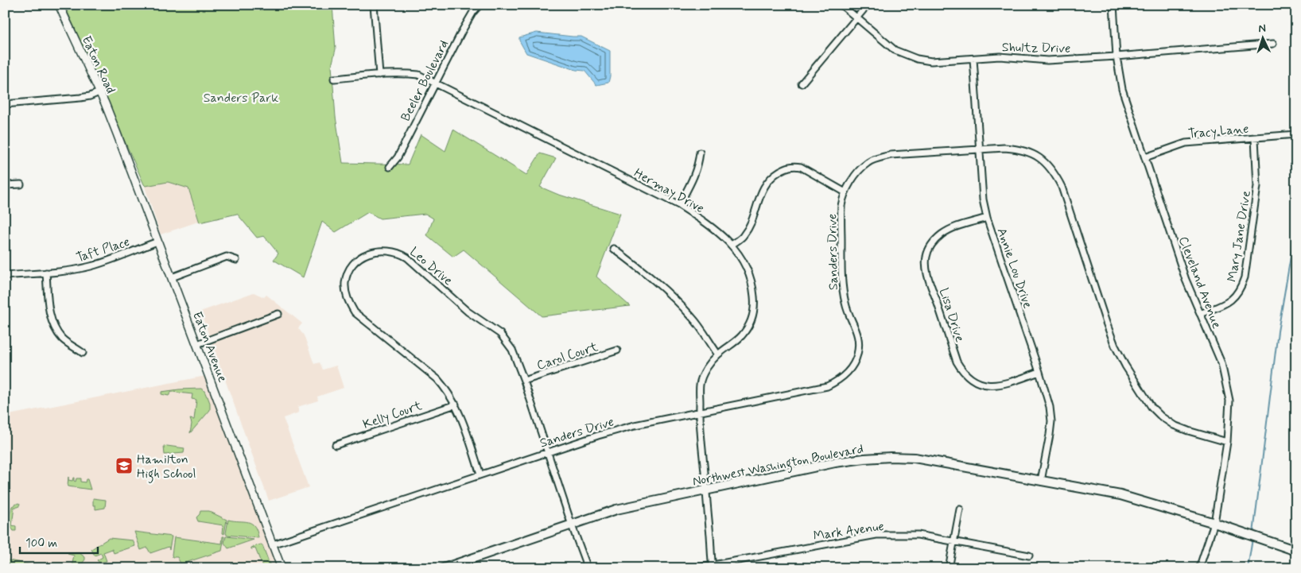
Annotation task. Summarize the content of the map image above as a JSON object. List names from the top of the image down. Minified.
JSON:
{"streets":{"main road":["Northwest Washington Boulevard"],"street":["Shultz Drive","Eaton Road","Beeler Boulevard","Tracy Lane","Hermay Drive","Mary Jane Drive","Taft Place","Sanders Drive","Leo Drive","Annie Lou Drive","Cleveland Avenue","Lisa Drive","Eaton Avenue","Carol Court","Kelly Court","Mark Avenue"]},"crossings":[["Shultz Drive","Annie Lou Drive"],["Shultz Drive","Cleveland Avenue"],["Eaton Road","Eaton Avenue"],["Beeler Boulevard","Hermay Drive"],["Tracy Lane","Mary Jane Drive"],["Tracy Lane","Cleveland Avenue"],["Hermay Drive","Sanders Drive"],["Hermay Drive","Northwest Washington Boulevard"],["Hermay Drive","Mark Avenue"],["Mary Jane Drive","Cleveland Avenue"],["Taft Place","Eaton Avenue"],["Sanders Drive","Leo Drive"],["Sanders Drive","Annie Lou Drive"],["Sanders Drive","Cleveland Avenue"],["Sanders Drive","Eaton Avenue"],["Leo Drive","Carol Court"],["Leo Drive","Kelly Court"],["Leo Drive","Northwest Washington Boulevard"],["Annie Lou Drive","Lisa Drive"],["Annie Lou Drive","Northwest Washington Boulevard"],["Cleveland Avenue","Northwest Washington Boulevard"]],"parks":["Sanders Park"],"places":{"school or university":["Hamilton High School"]},"scale_bar":"100 m","north":"top"}
